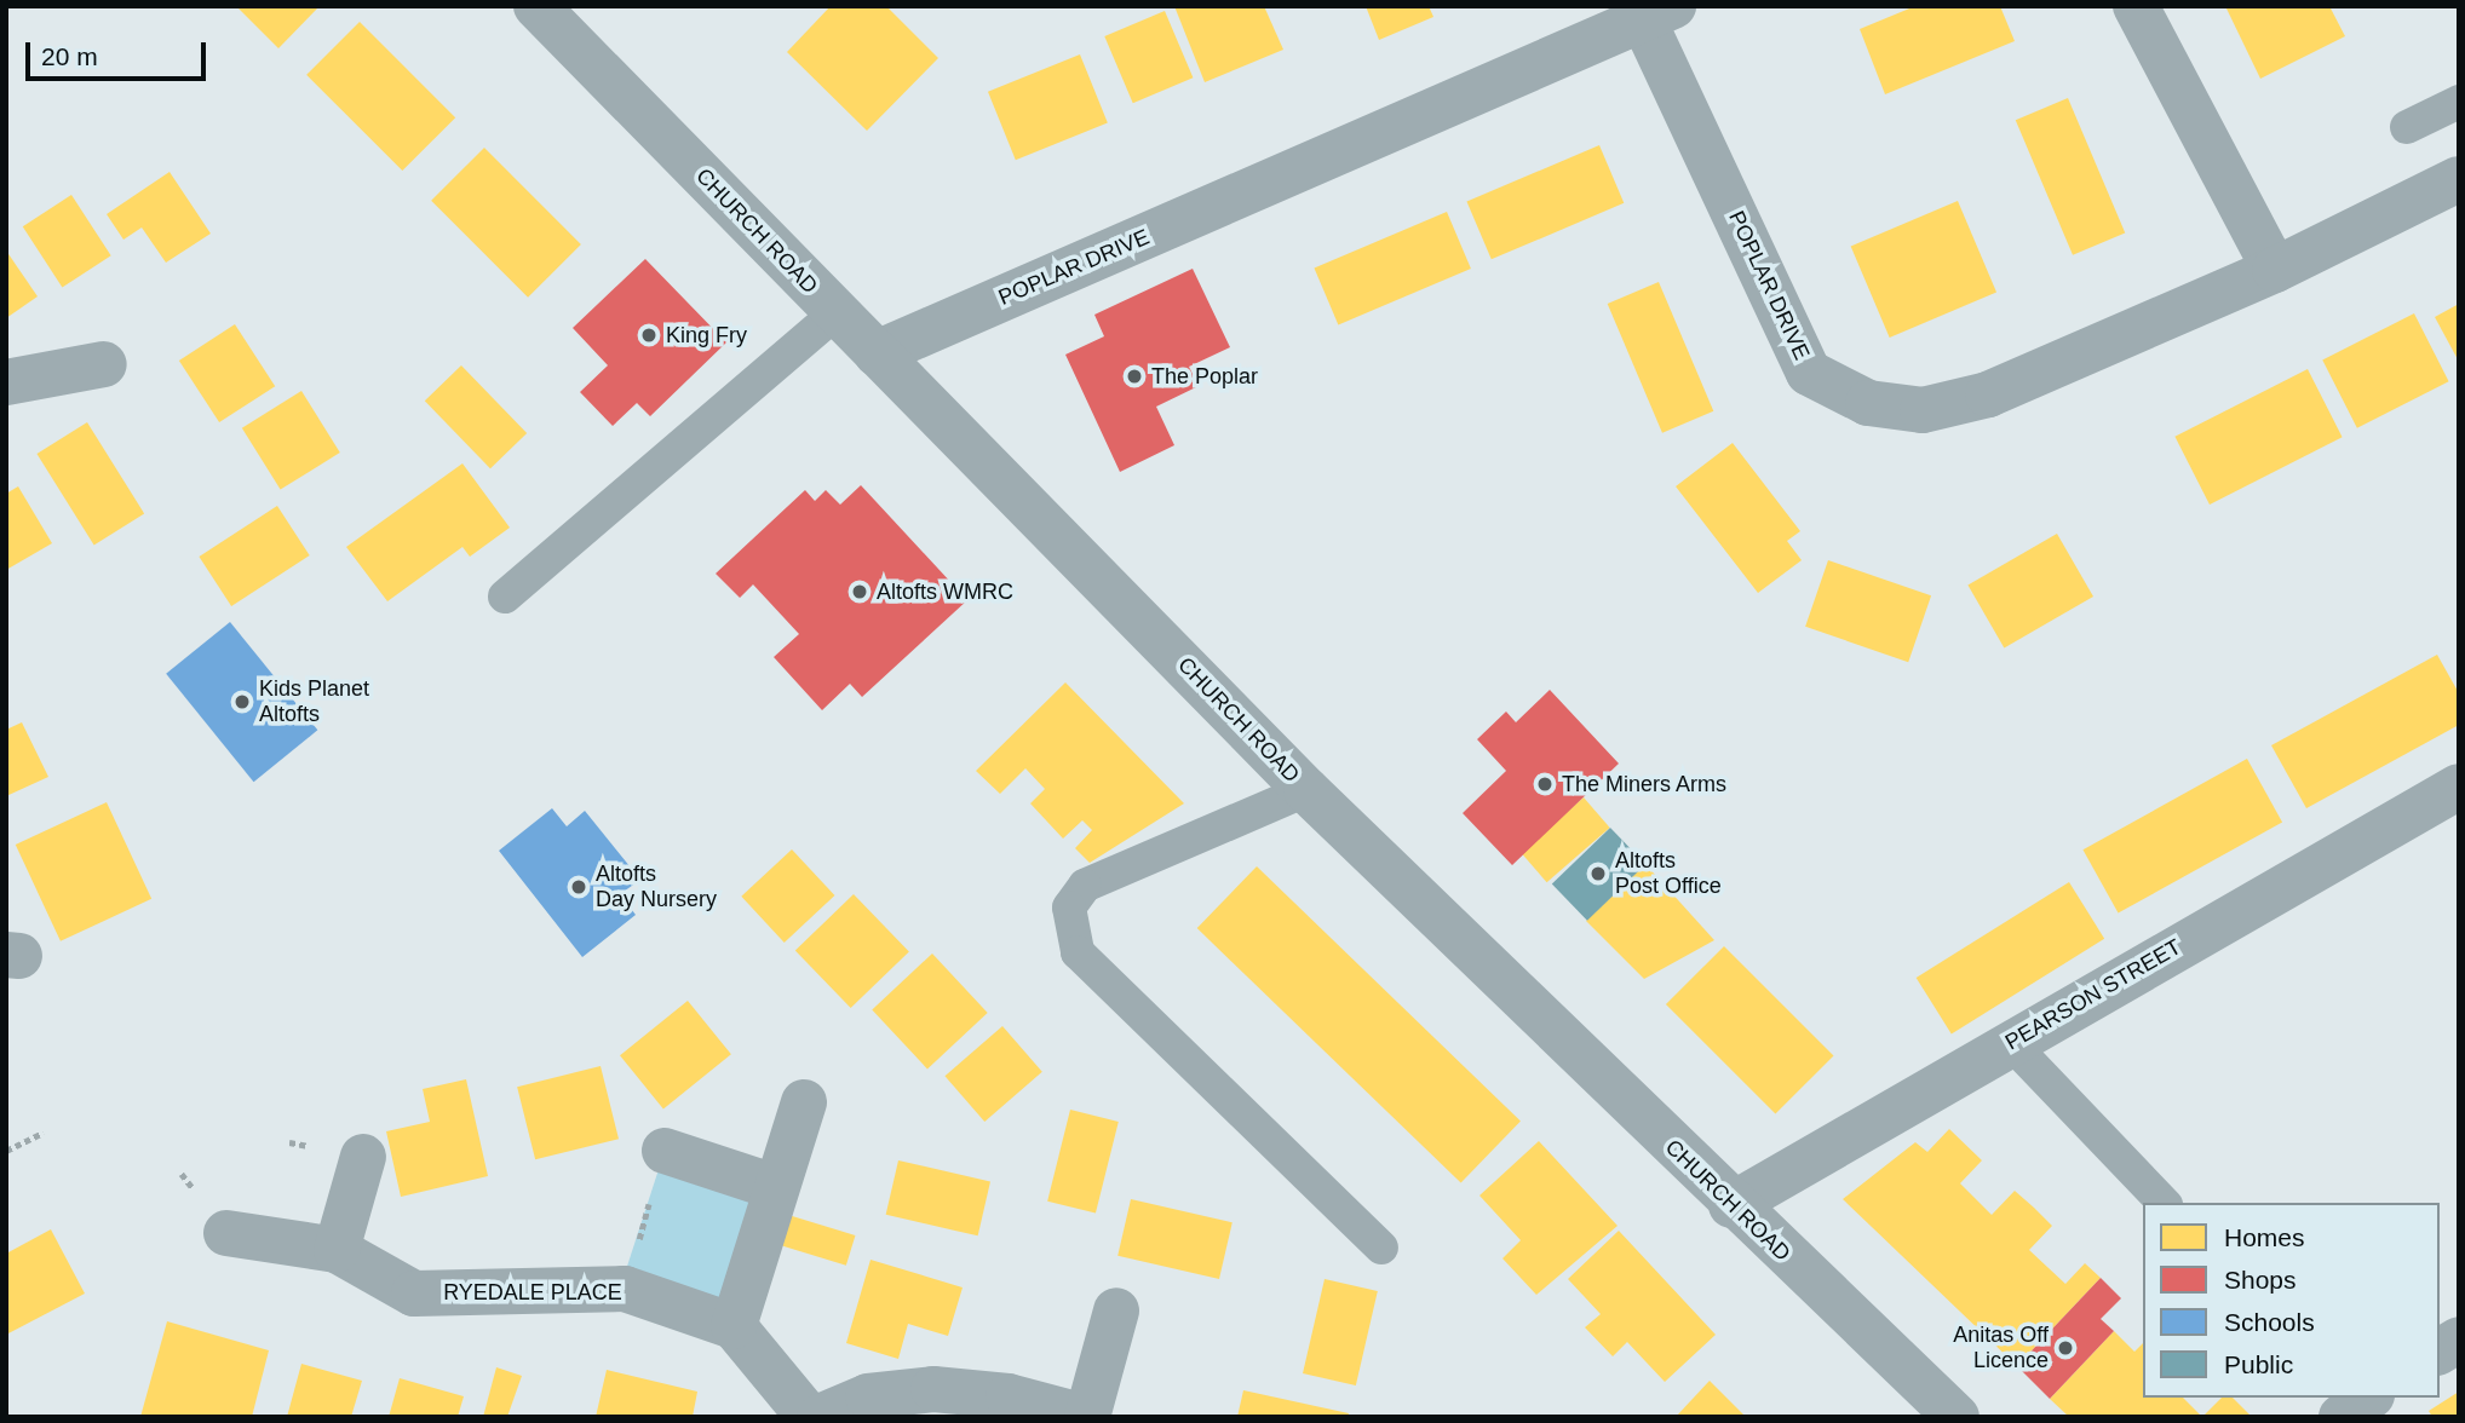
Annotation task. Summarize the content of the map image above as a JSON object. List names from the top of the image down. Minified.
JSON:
{"streets":{"street":["CHURCH ROAD","POPLAR DRIVE","PEARSON STREET","RYEDALE PLACE"]},"crossings":[["CHURCH ROAD","POPLAR DRIVE"],["CHURCH ROAD","PEARSON STREET"]],"places":["King Fry","The Poplar","Altofts WMRC","Kids Planet Altofts","The Miners Arms","Altofts Post Office","Altofts Day Nursery","Anitas Off Licence"],"legend":["Homes","Shops","Schools","Public"],"scale_bar":"20 m"}
